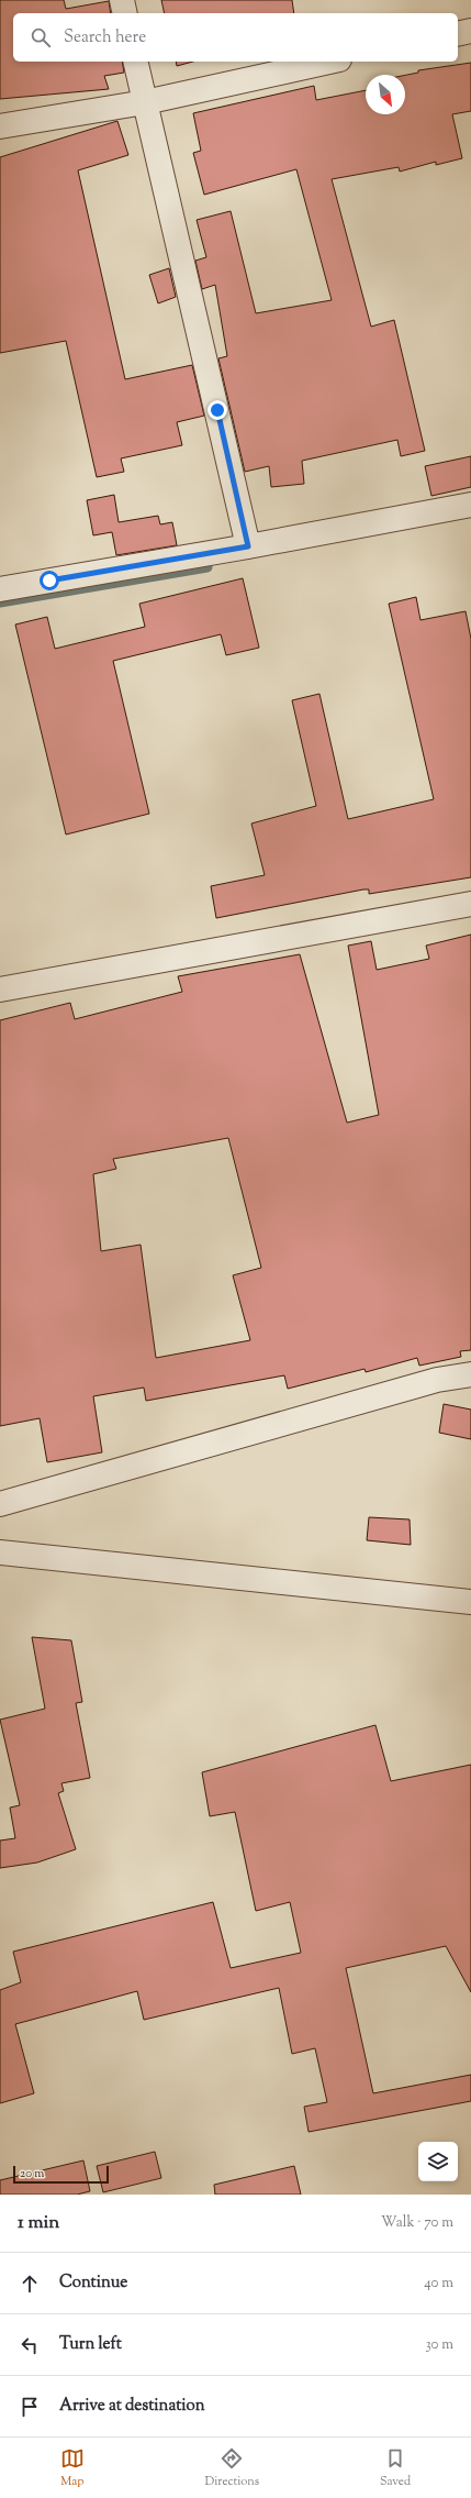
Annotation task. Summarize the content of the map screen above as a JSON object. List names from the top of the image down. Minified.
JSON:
{"scale_bar":"20 m","north":"bottom right","page":{"search":"Search here","scale":"20 m","heading":["1 min","Walk · 70 m"],"list":[["Continue","40 m"],["Turn left","30 m"],"Arrive at destination"],"nav":["Map","Directions","Saved"]}}
